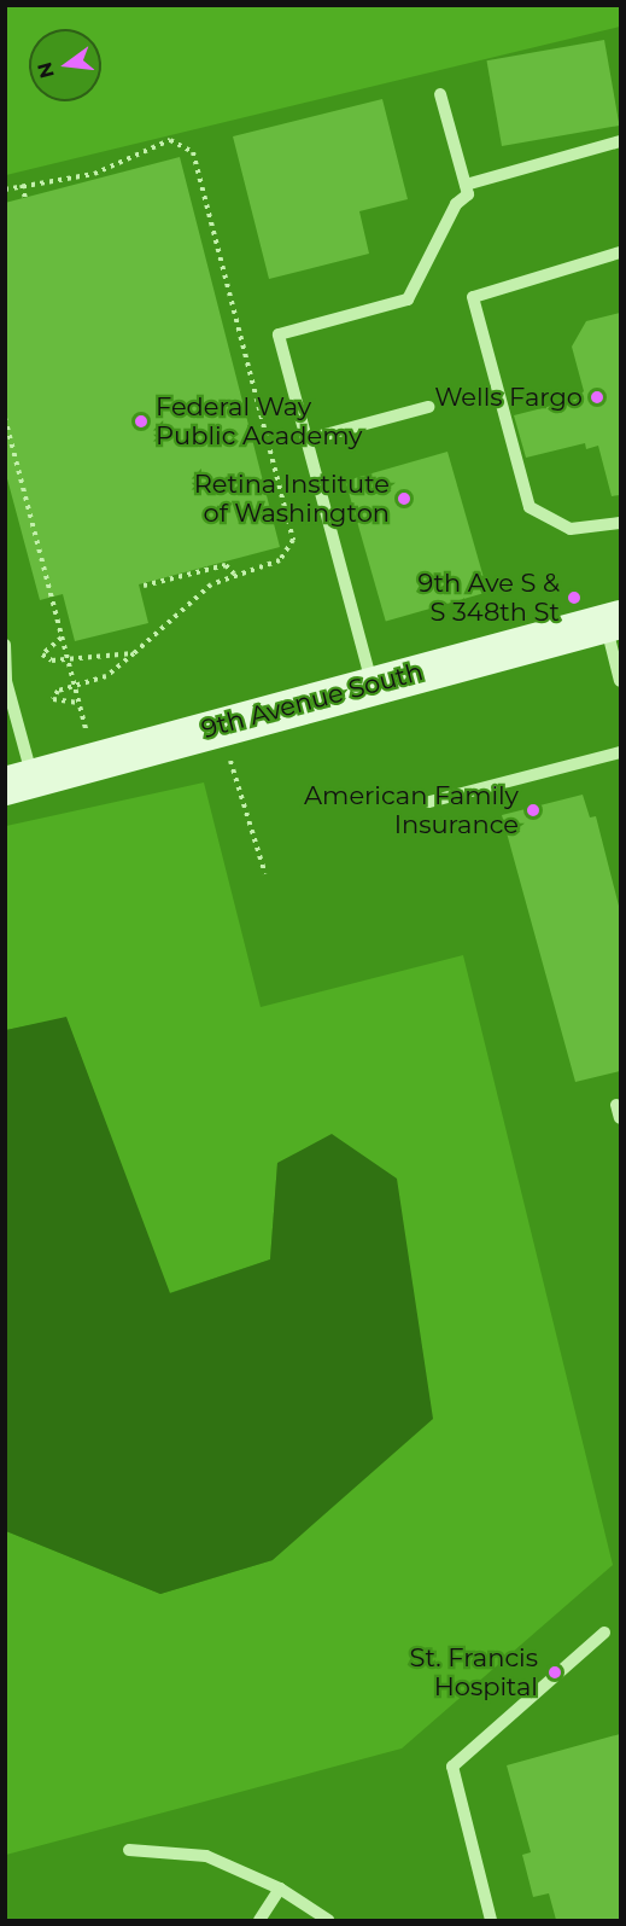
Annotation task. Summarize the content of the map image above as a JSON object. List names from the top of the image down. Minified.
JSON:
{"streets":{"street":["9th Avenue South"]},"places":["Wells Fargo","Federal Way Public Academy","Retina Institute of Washington","9th Ave S & S 348th St","American Family Insurance","St. Francis Hospital"],"north":"left"}
